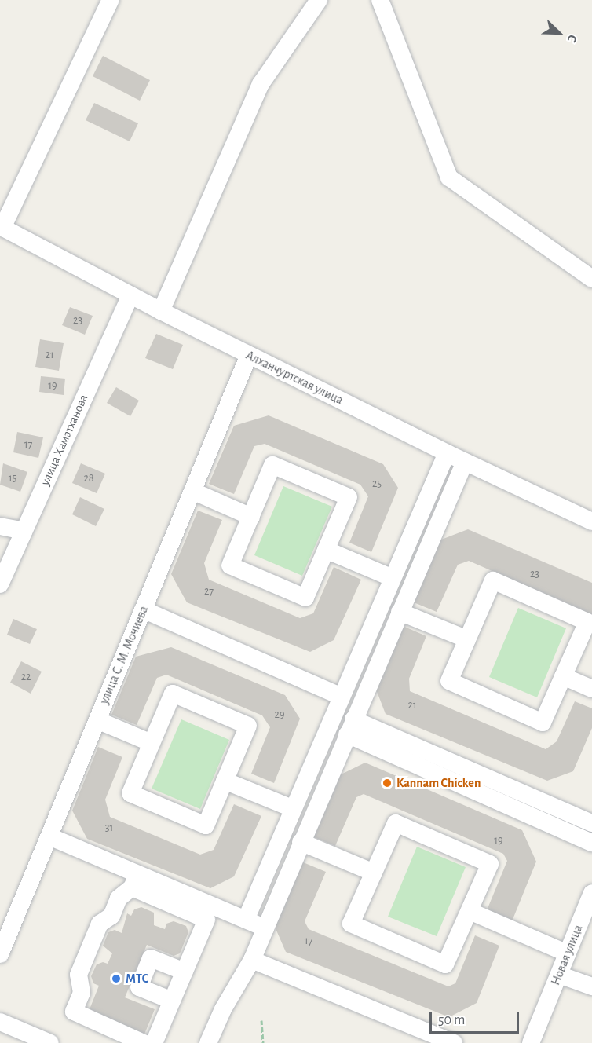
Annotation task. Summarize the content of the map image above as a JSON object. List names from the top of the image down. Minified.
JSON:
{"streets":{"street":["Алханчуртская улица","улица Хаматханова","улица С. М. Мочиева","Новая улица"]},"crossings":[["Алханчуртская улица","улица Хаматханова"],["Алханчуртская улица","улица С. М. Мочиева"]],"places":["Kannam Chicken","МТС"],"house_numbers":["23","21","19","17","15","28","25","23","27","22","21","29","31","19","17"],"scale_bar":"50 m","north":"bottom right"}
